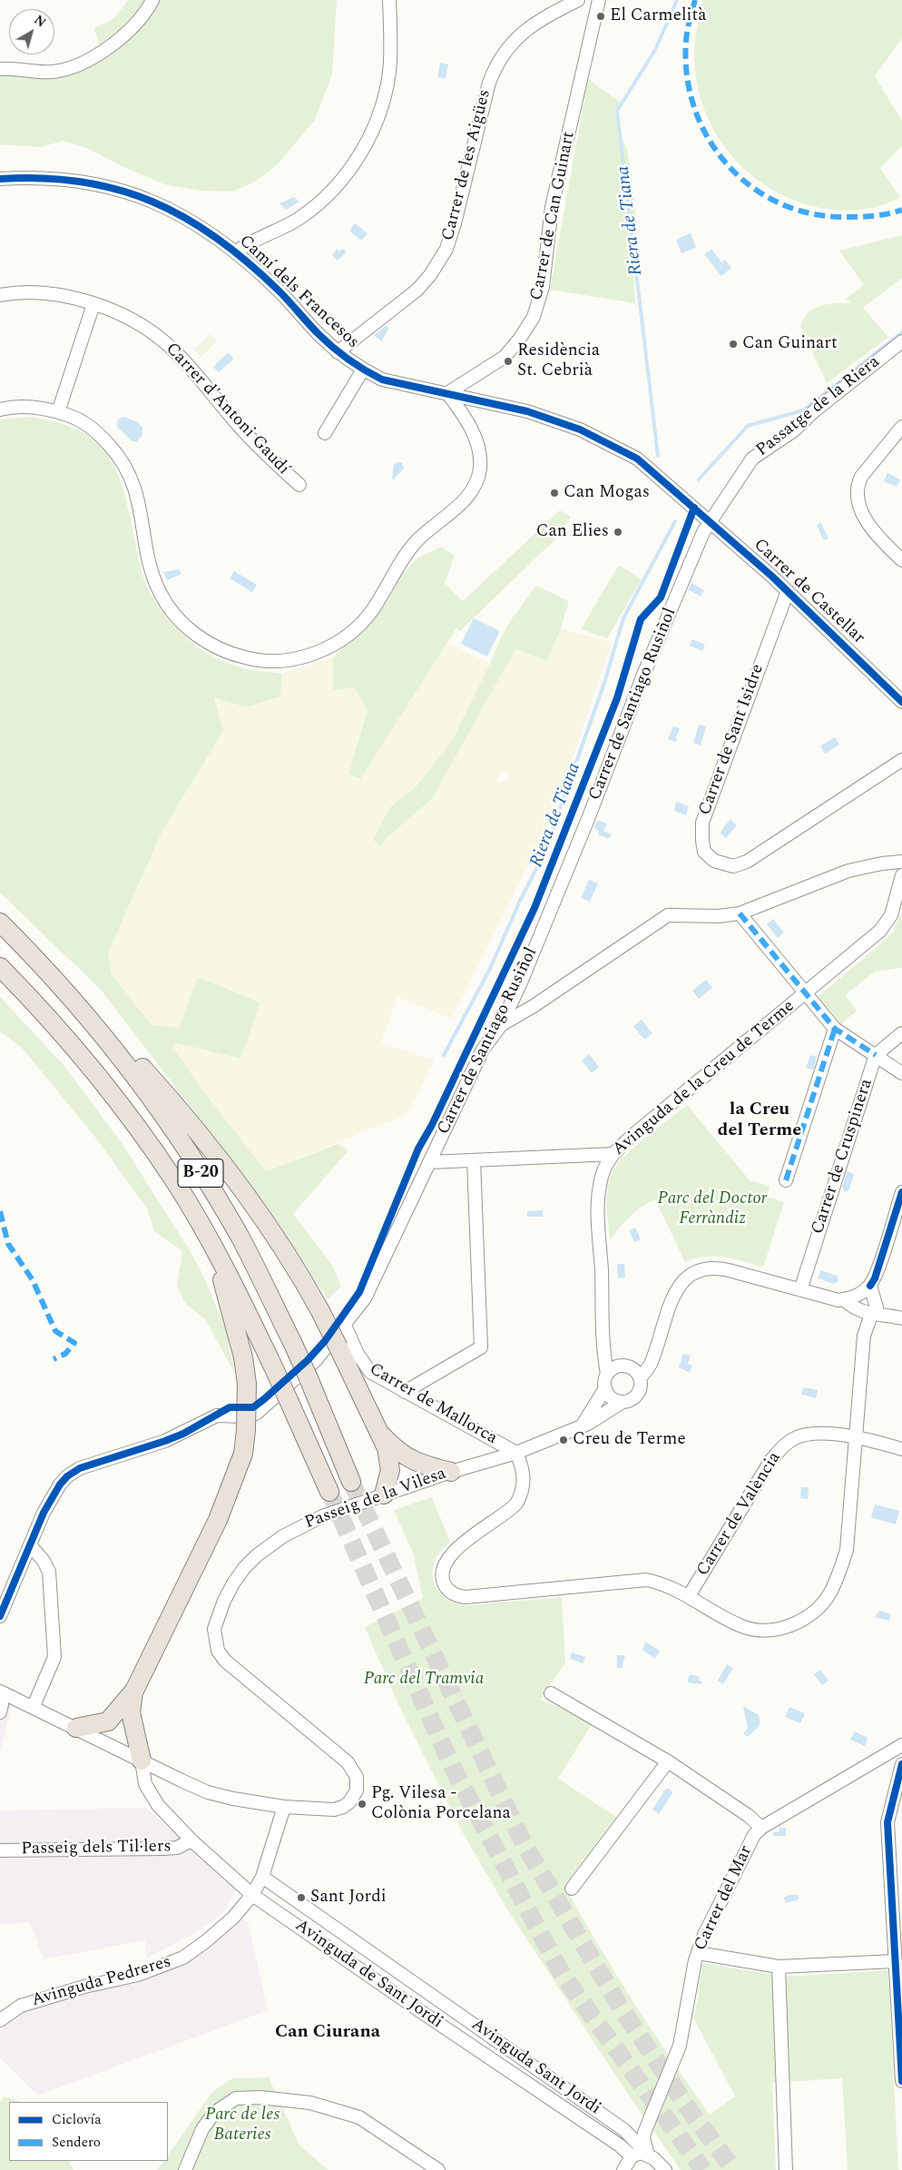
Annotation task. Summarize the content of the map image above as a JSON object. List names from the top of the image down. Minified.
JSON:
{"streets":{"highway":["B-20"],"street":["Carrer de les Aigües","Carrer de Can Guinart","Camí dels Francesos","Passatge de la Riera","Carrer d'Antoni Gaudí","Carrer de Castellar","Carrer de Santiago Rusiñol","Carrer de Sant Isidre","Avinguda de la Creu de Terme","Carrer de Cruspinera","Carrer de Mallorca","Passeig de la Vilesa","Carrer de València","Passeig dels Til·lers","Carrer del Mar","Avinguda de Sant Jordi","Avinguda Pedreres","Avinguda Sant Jordi"]},"crossings":[["Carrer de les Aigües","Camí dels Francesos"],["Carrer de Can Guinart","Camí dels Francesos"],["Camí dels Francesos","Carrer de Castellar"],["Passatge de la Riera","Carrer de Castellar"],["Passatge de la Riera","Carrer de Santiago Rusiñol"],["Carrer de Castellar","Carrer de Santiago Rusiñol"],["Carrer de Castellar","Carrer de Sant Isidre"],["Carrer de Santiago Rusiñol","Carrer de Mallorca"],["Avinguda de la Creu de Terme","Passeig de la Vilesa"],["B-20","Passeig de la Vilesa"],["Carrer de Mallorca","Passeig de la Vilesa"],["Passeig de la Vilesa","Avinguda Pedreres"],["Passeig dels Til·lers","Avinguda de Sant Jordi"],["Carrer del Mar","Avinguda Sant Jordi"],["Avinguda de Sant Jordi","Avinguda Pedreres"],["Avinguda Pedreres","Avinguda Sant Jordi"]],"districts":["la Creu del Terme","Can Ciurana"],"water":["Riera de Tiana"],"parks":["Parc del Doctor Ferràndiz","Parc del Tramvia","Parc de les Bateries"],"places":["El Carmelità","Can Guinart","Residència St. Cebrià","Can Mogas","Can Elies","Creu de Terme","Pg. Vilesa - Colònia Porcelana","Sant Jordi"],"legend":["Ciclovía","Sendero"],"north":"top right"}
